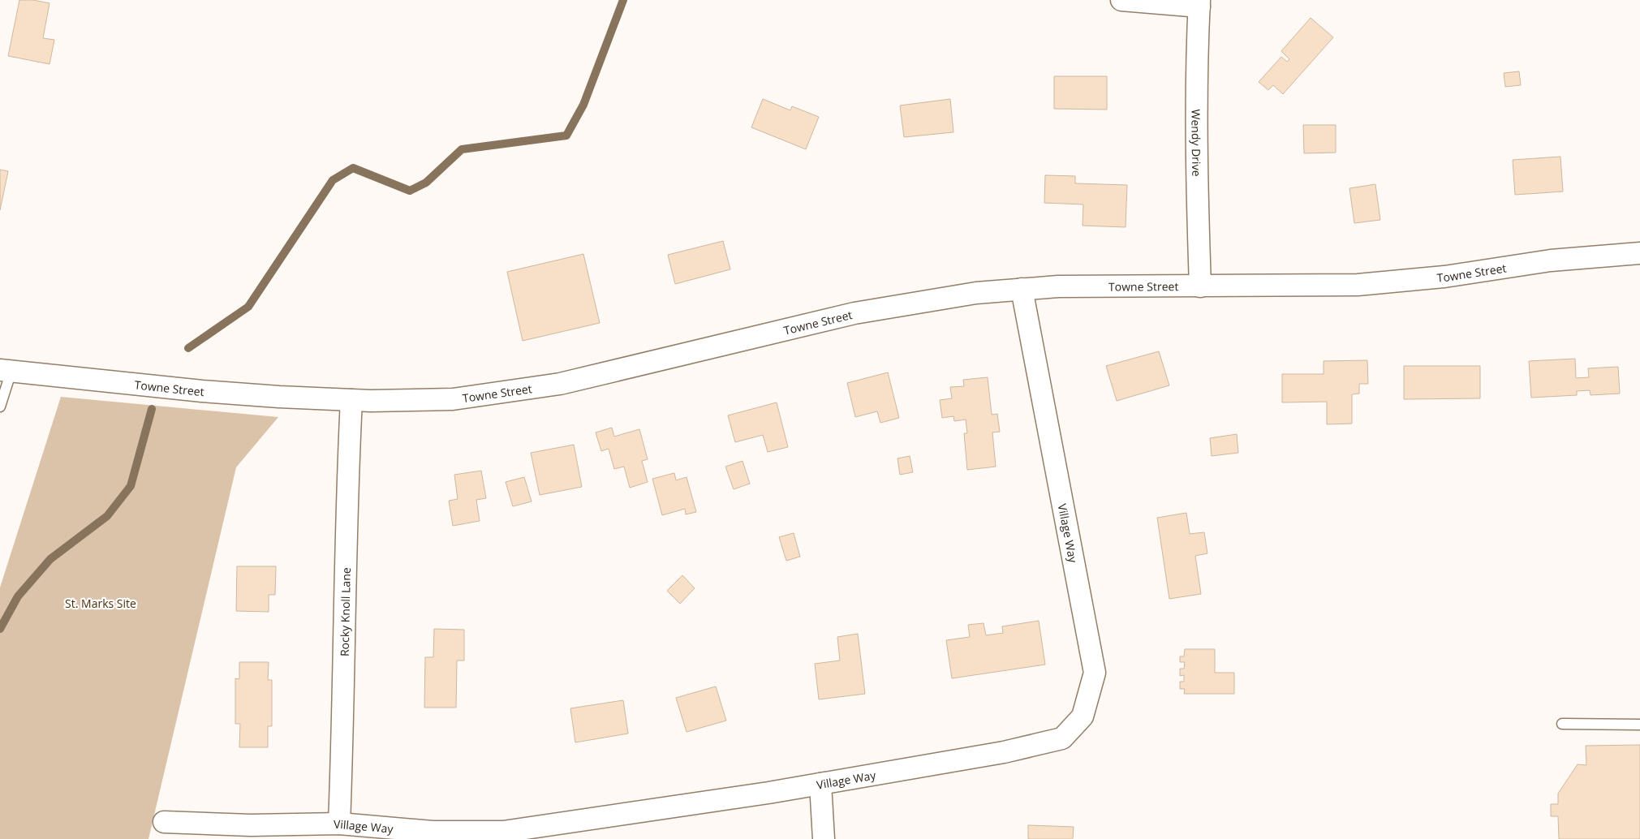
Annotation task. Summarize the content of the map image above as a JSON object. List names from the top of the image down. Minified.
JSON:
{"streets":{"street":["Wendy Drive","Towne Street","Village Way","Rocky Knoll Lane"]},"crossings":[["Wendy Drive","Towne Street"],["Towne Street","Village Way"],["Towne Street","Rocky Knoll Lane"],["Village Way","Rocky Knoll Lane"]],"parks":["St. Marks Site"]}
